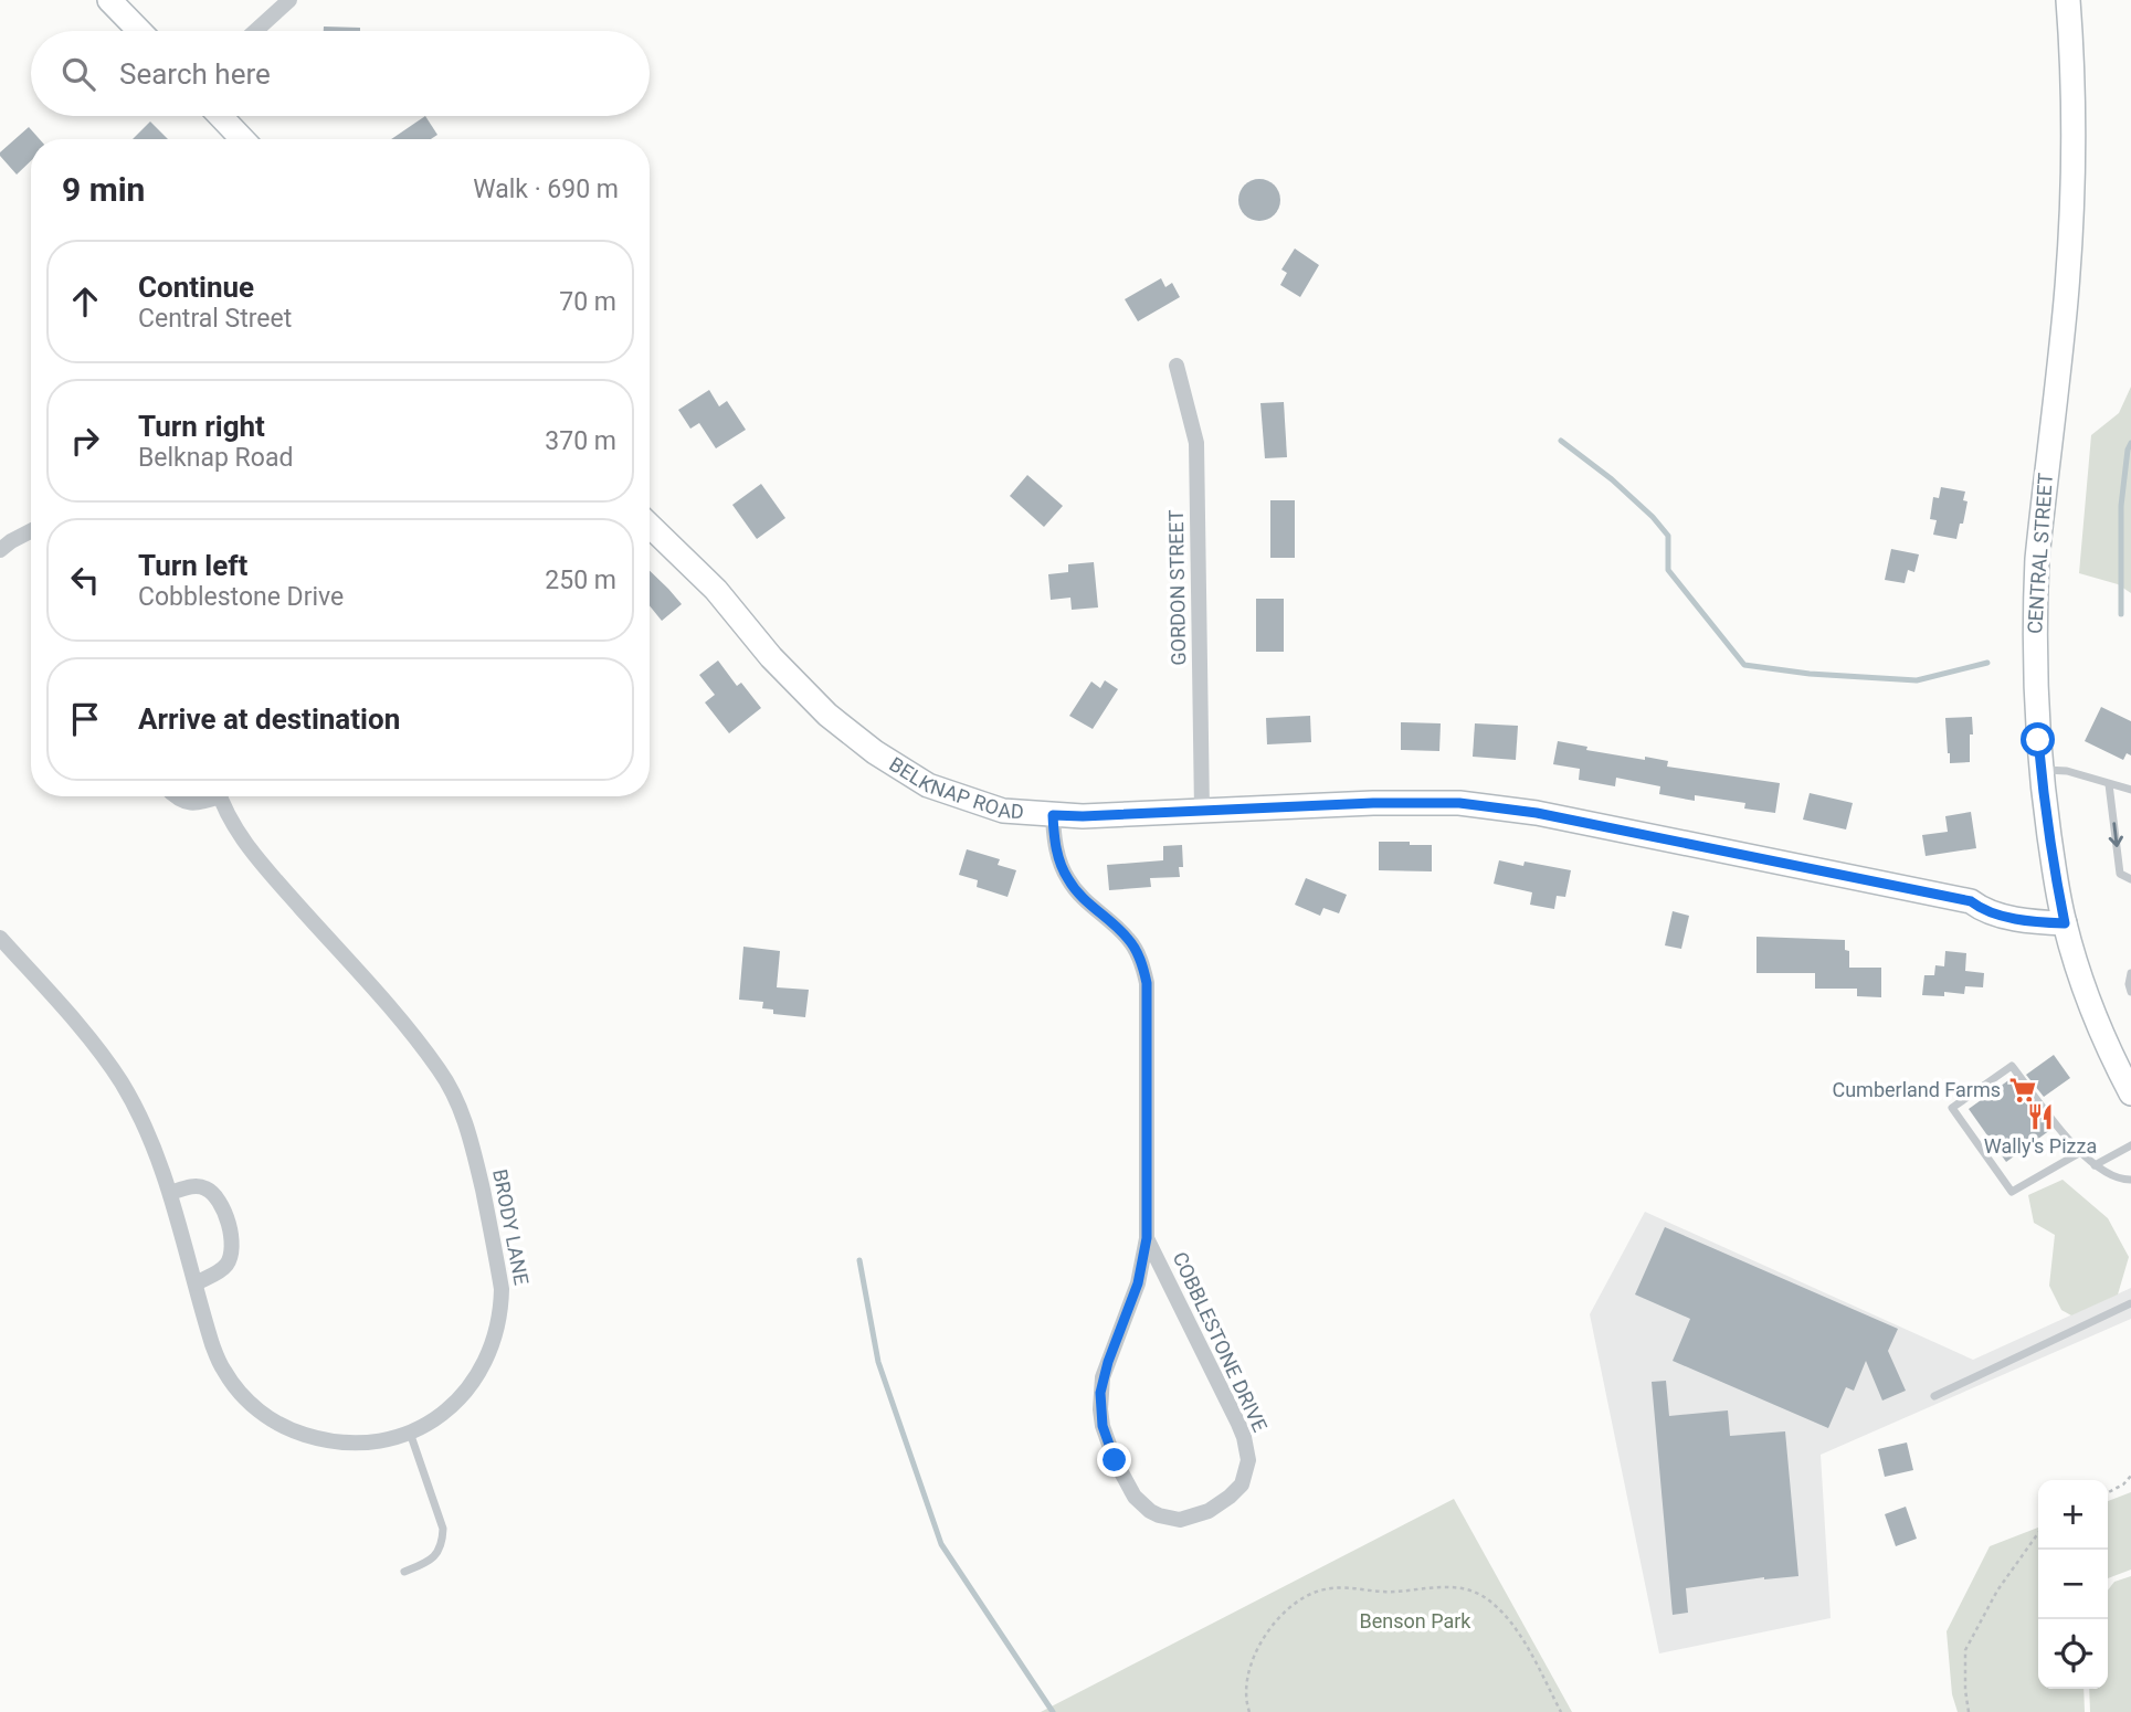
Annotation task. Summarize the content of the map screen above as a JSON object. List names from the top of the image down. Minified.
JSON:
{"streets":{"street":["CENTRAL STREET","GORDON STREET","BELKNAP ROAD","BRODY LANE","COBBLESTONE DRIVE"]},"crossings":[["CENTRAL STREET","BELKNAP ROAD"],["GORDON STREET","BELKNAP ROAD"],["BELKNAP ROAD","COBBLESTONE DRIVE"]],"parks":["Benson Park"],"places":{"supermarket":["Cumberland Farms"],"restaurant":["Wally's Pizza"]},"page":{"search":"Search here","heading":["9 min","Walk · 690 m"],"list":[["Continue","Central Street","70 m"],["Turn right","Belknap Road","370 m"],["Turn left","Cobblestone Drive","250 m"],"Arrive at destination"],"map_buttons":["+","−"]}}
